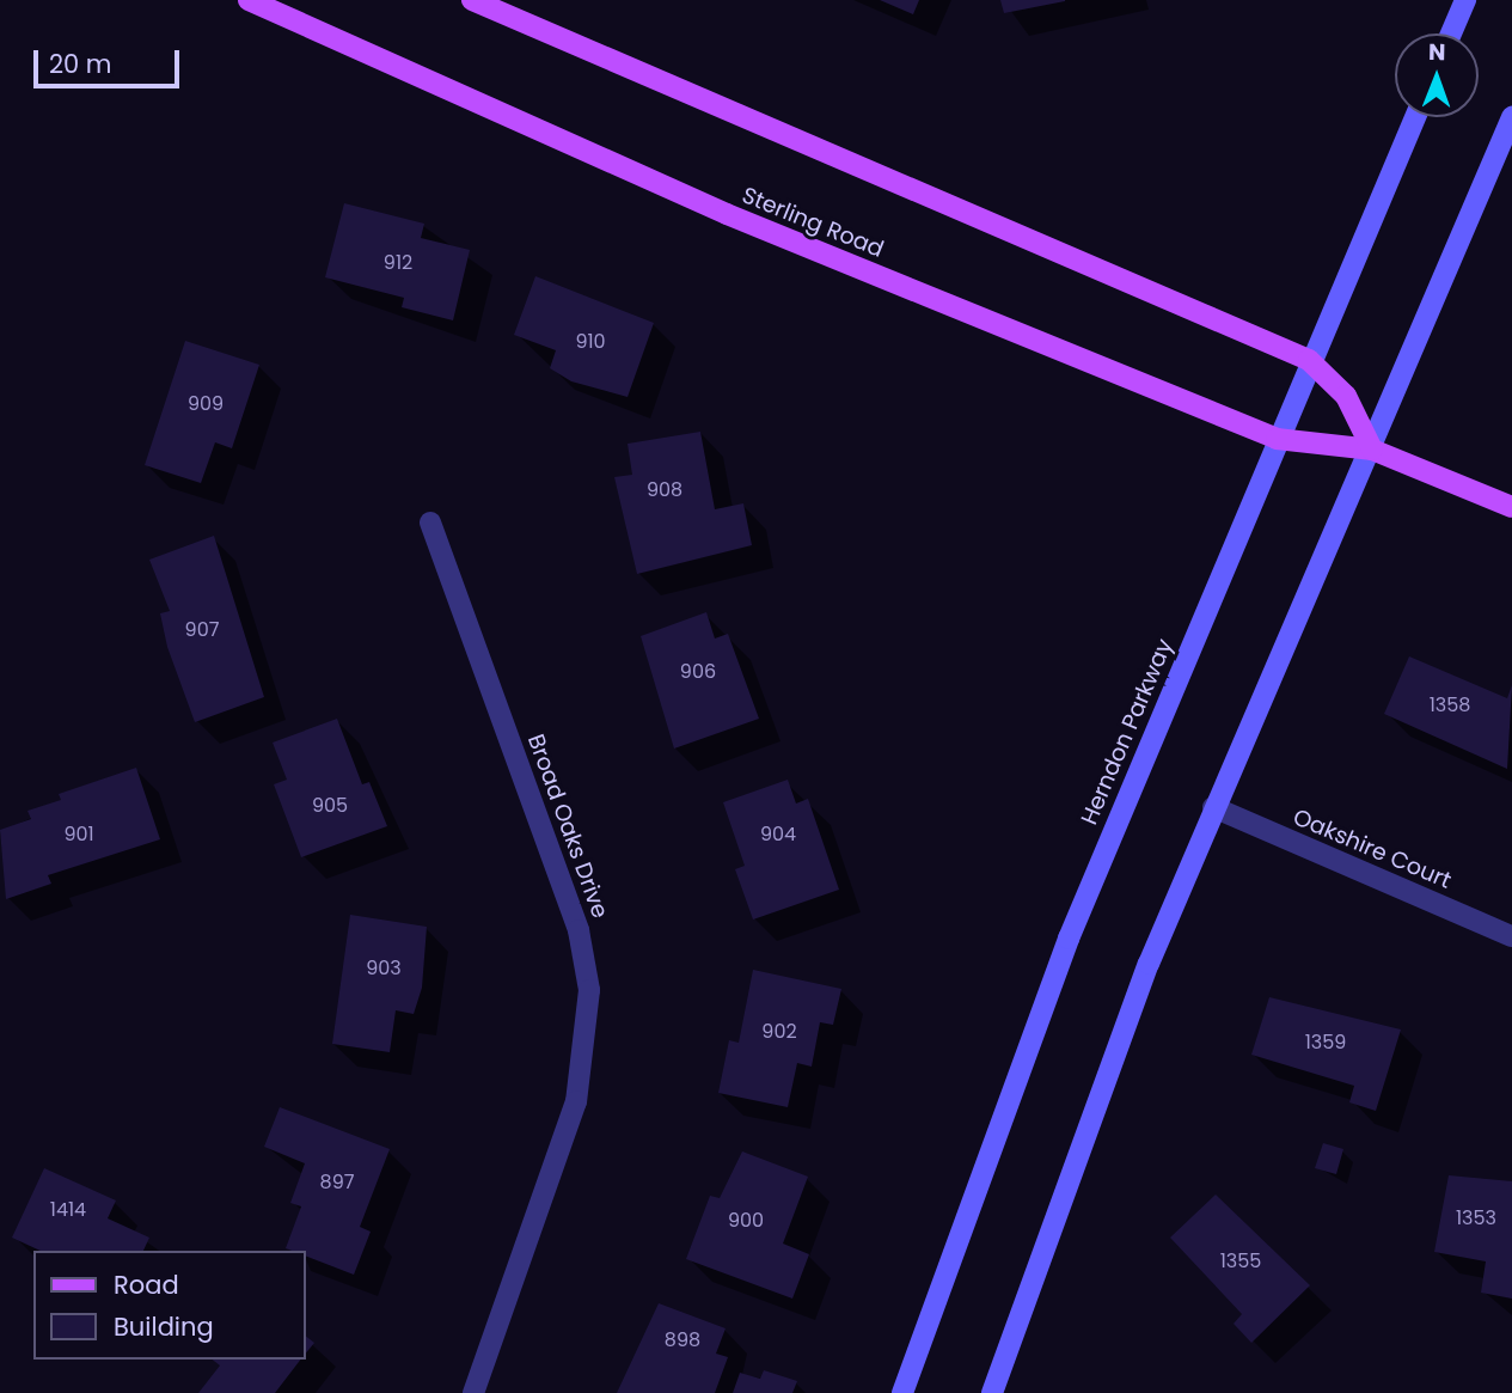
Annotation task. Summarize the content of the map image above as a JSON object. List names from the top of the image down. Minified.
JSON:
{"streets":{"main road":["Sterling Road","Herndon Parkway"],"street":["Broad Oaks Drive","Oakshire Court"]},"crossings":[["Sterling Road","Herndon Parkway"]],"house_numbers":["912","910","909","908","907","906","1358","905","901","904","903","902","1359","897","1414","1353","900","1355","898"],"legend":["Road","Building"],"scale_bar":"20 m","north":"top"}
